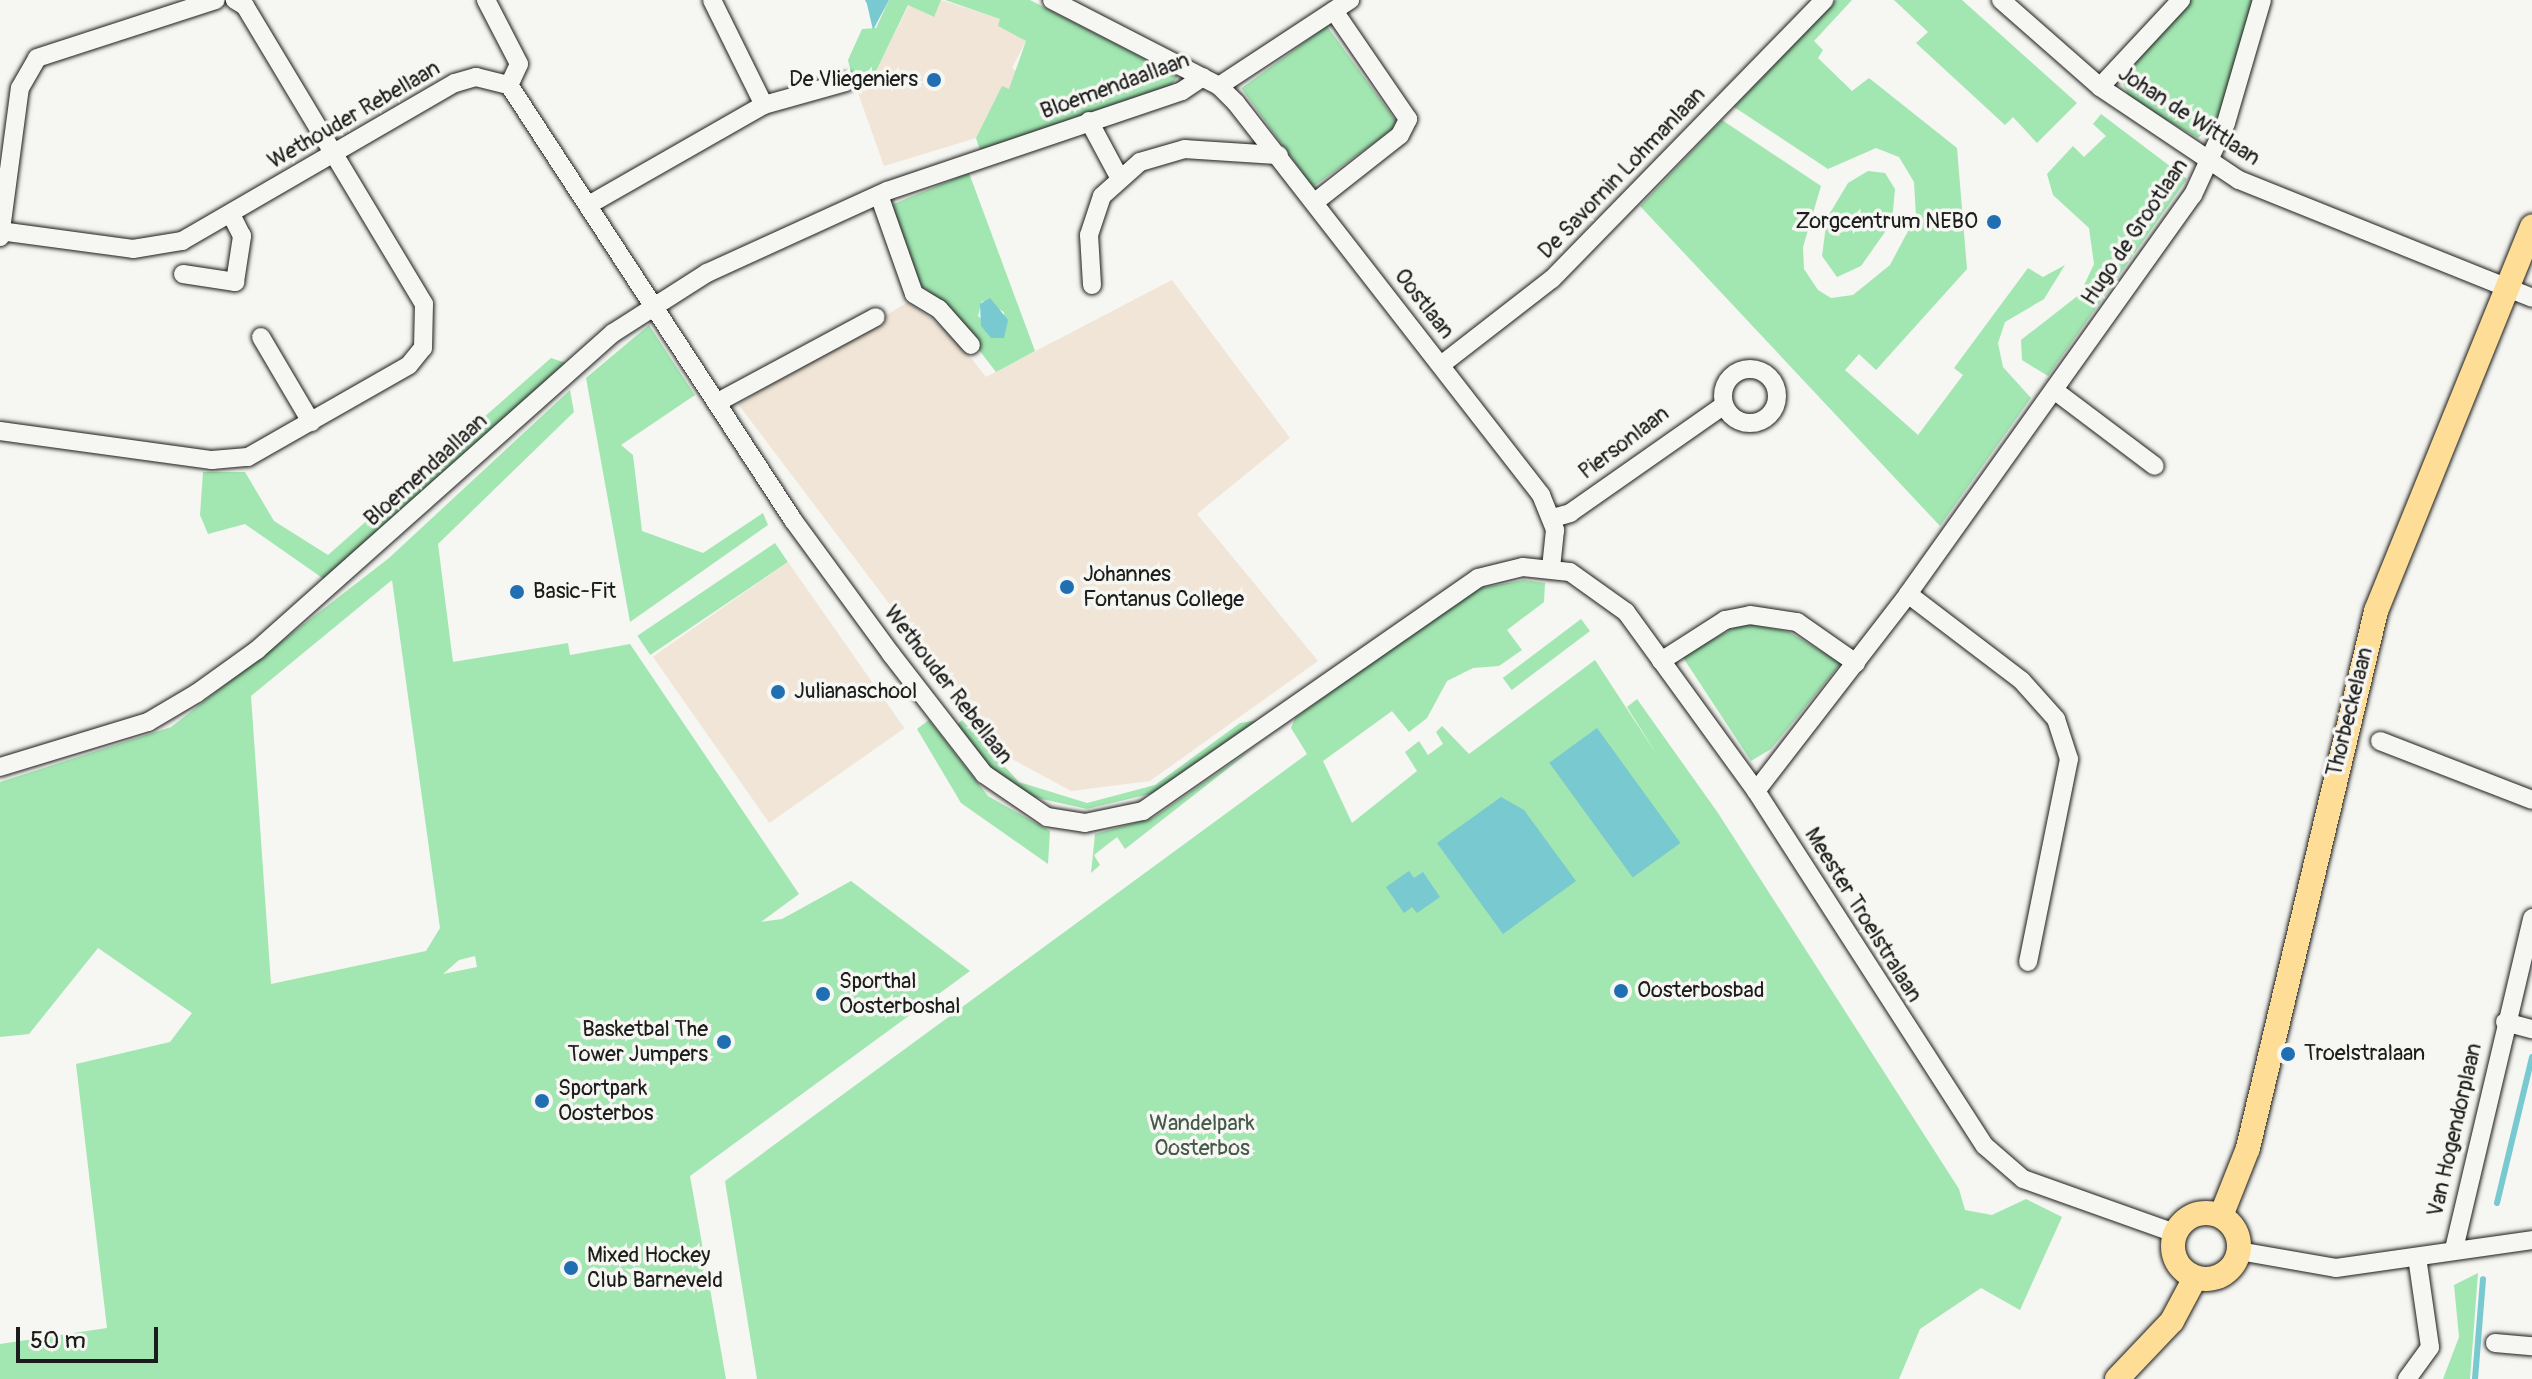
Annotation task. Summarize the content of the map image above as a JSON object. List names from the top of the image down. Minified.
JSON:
{"streets":{"main road":["Thorbeckelaan"],"street":["Bloemendaallaan","Wethouder Rebellaan","Johan de Wittlaan","De Savornin Lohmanlaan","Hugo de Grootlaan","Oostlaan","Piersonlaan","Meester Troelstralaan","Van Hogendorplaan"]},"crossings":[["Bloemendaallaan","Wethouder Rebellaan"],["Bloemendaallaan","Oostlaan"],["Wethouder Rebellaan","Meester Troelstralaan"],["Johan de Wittlaan","Hugo de Grootlaan"],["Johan de Wittlaan","Thorbeckelaan"],["De Savornin Lohmanlaan","Oostlaan"],["Hugo de Grootlaan","Meester Troelstralaan"],["Oostlaan","Piersonlaan"],["Thorbeckelaan","Meester Troelstralaan"]],"parks":["Wandelpark Oosterbos"],"places":["De Vliegeniers","Zorgcentrum NEBO","Johannes Fontanus College","Basic-Fit","Julianaschool","Oosterbosbad","Sporthal Oosterboshal","Basketbal The Tower Jumpers","Troelstralaan","Sportpark Oosterbos","Mixed Hockey Club Barneveld"],"scale_bar":"50 m"}
